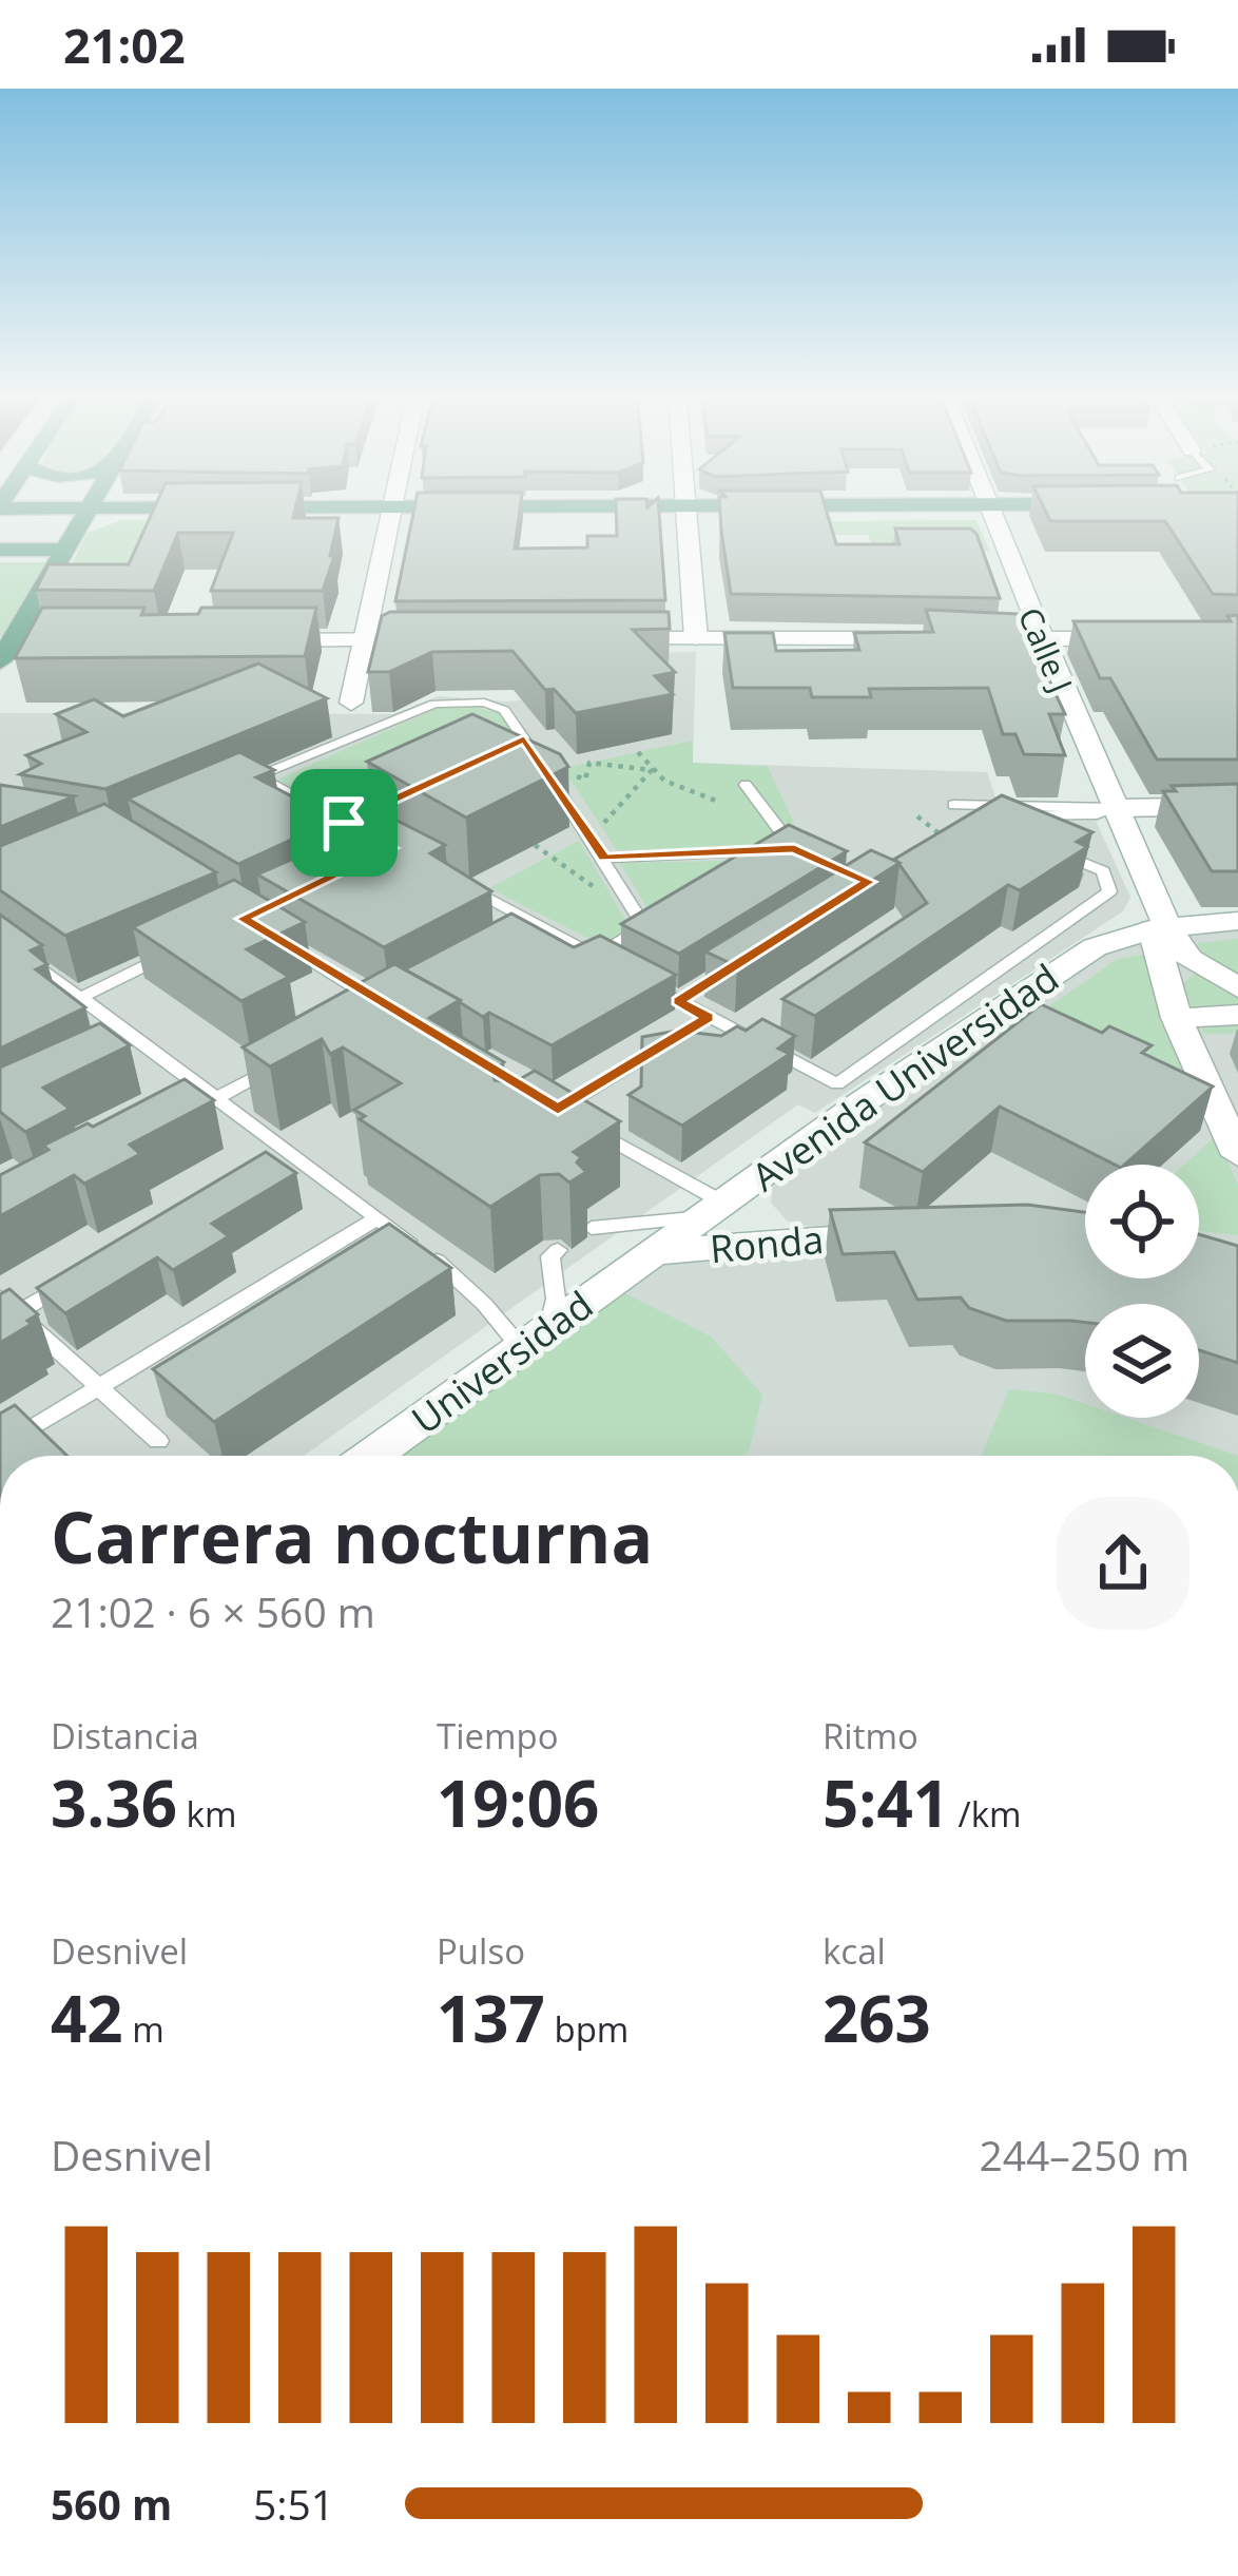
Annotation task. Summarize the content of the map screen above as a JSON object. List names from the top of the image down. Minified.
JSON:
{"streets":{"street":["Calle J","Avenida Universidad","Ronda","Universidad"]},"crossings":[["Calle J","Avenida Universidad"],["Avenida Universidad","Ronda"],["Avenida Universidad","Universidad"],["Ronda","Universidad"]],"page":{"status":"21:02","heading":["Carrera nocturna","21:02 · 6 × 560 m"],"stats":[["Distancia","3.36 km"],["Tiempo","19:06"],["Ritmo","5:41 /km"],["Desnivel","42 m"],["Pulso","137 bpm"],["kcal","263"]],"chart":["Desnivel","244–250 m"],"list":[{"name":"560 m","note":"5:51"}]}}
